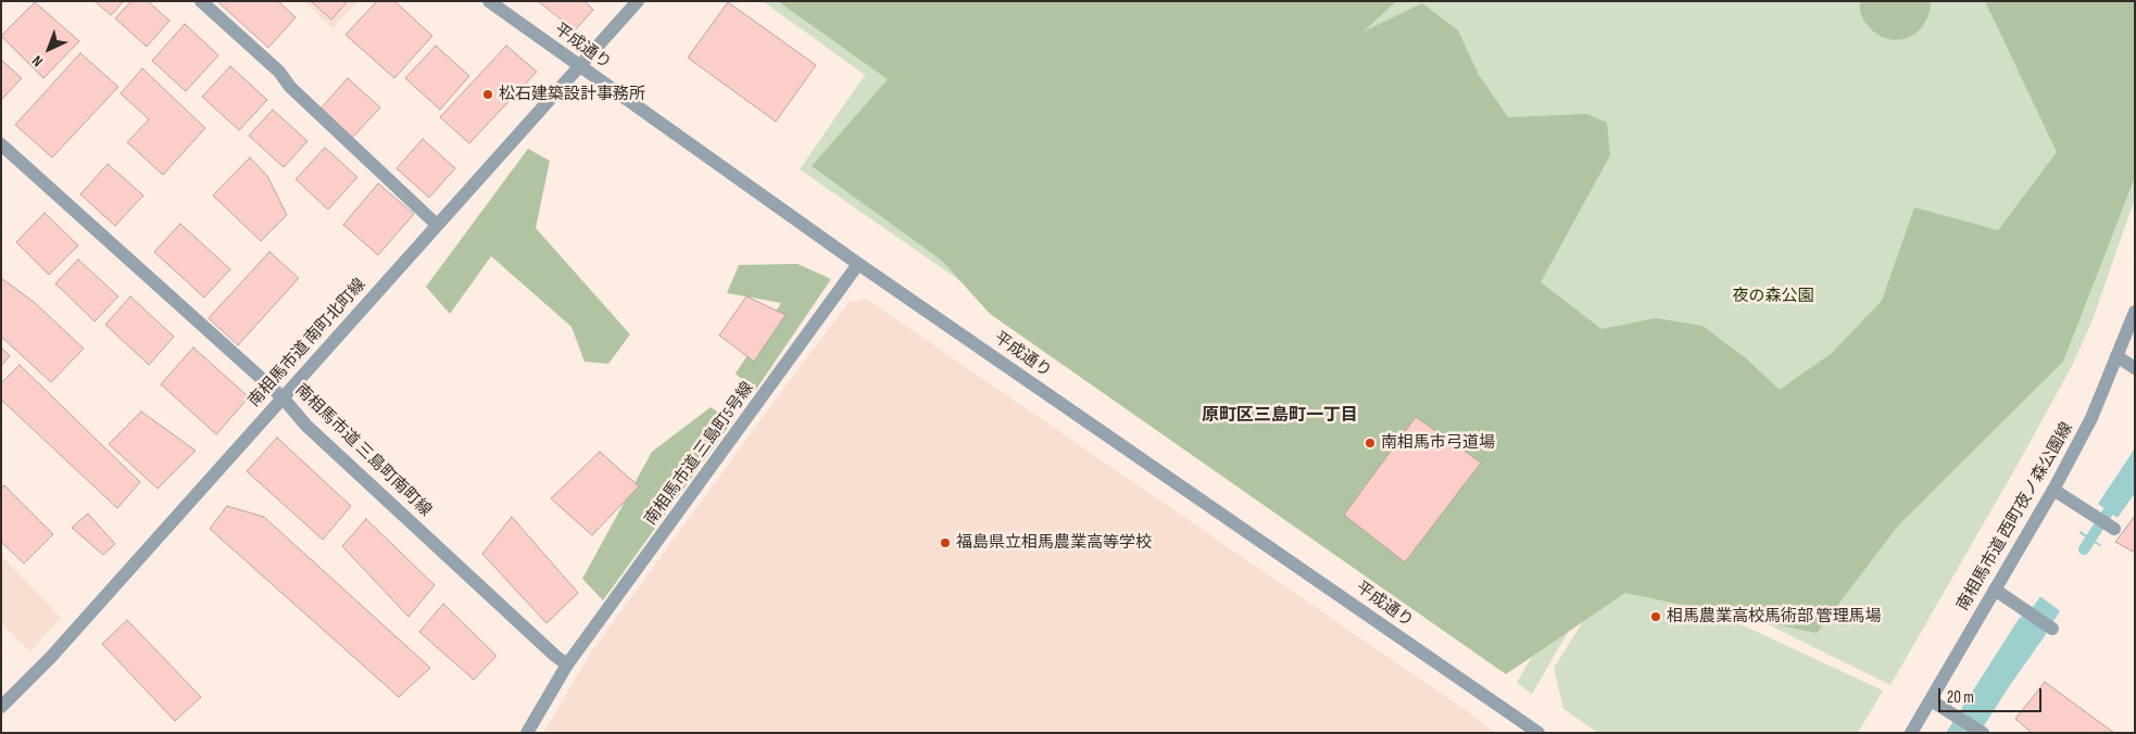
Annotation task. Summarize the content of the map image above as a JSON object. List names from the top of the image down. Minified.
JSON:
{"streets":{"street":["平成通り","南相馬市道 南町北町線","南相馬市道 三島町南町線","南相馬市道 三島町5号線","南相馬市道 西町夜ノ森公園線"]},"crossings":[["平成通り","南相馬市道 南町北町線"],["平成通り","南相馬市道 三島町5号線"],["南相馬市道 南町北町線","南相馬市道 三島町南町線"],["南相馬市道 三島町南町線","南相馬市道 三島町5号線"]],"districts":["原町区三島町一丁目"],"parks":["夜の森公園"],"places":["松石建築設計事務所","南相馬市弓道場","福島県立相馬農業高等学校","相馬農業高校馬術部 管理馬場"],"scale_bar":"20 m","north":"bottom left"}
